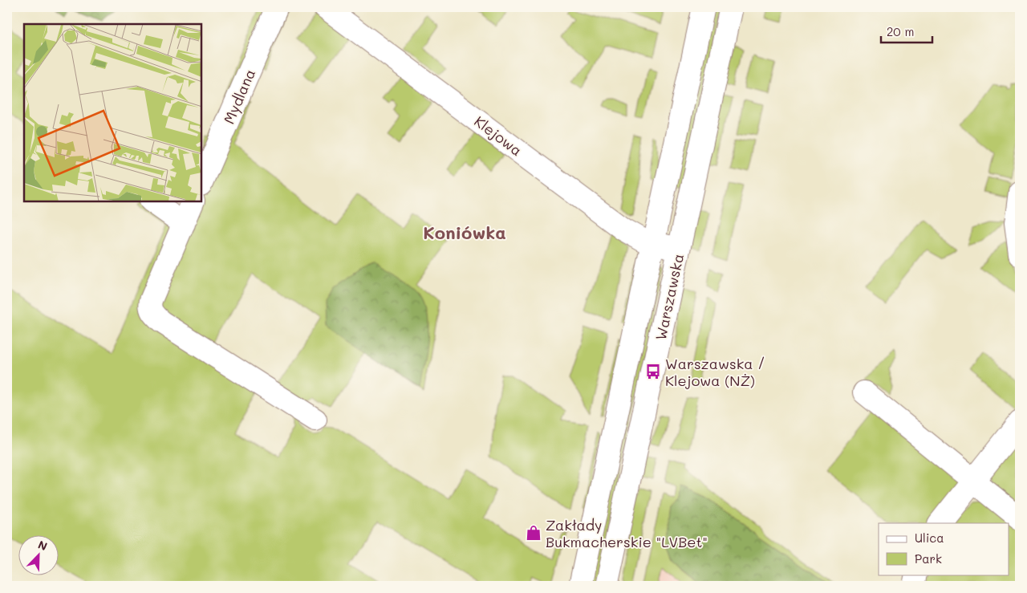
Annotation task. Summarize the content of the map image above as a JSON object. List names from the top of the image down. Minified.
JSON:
{"streets":{"street":["Mydlana","Klejowa","Warszawska"]},"crossings":[["Klejowa","Warszawska"]],"districts":["Koniówka"],"places":{"bus stop":["Warszawska / Klejowa (NŻ)"],"shop":["Zakłady Bukmacherskie \"LVBet\""]},"legend":["Ulica","Park"],"scale_bar":"20 m","north":"top right"}
